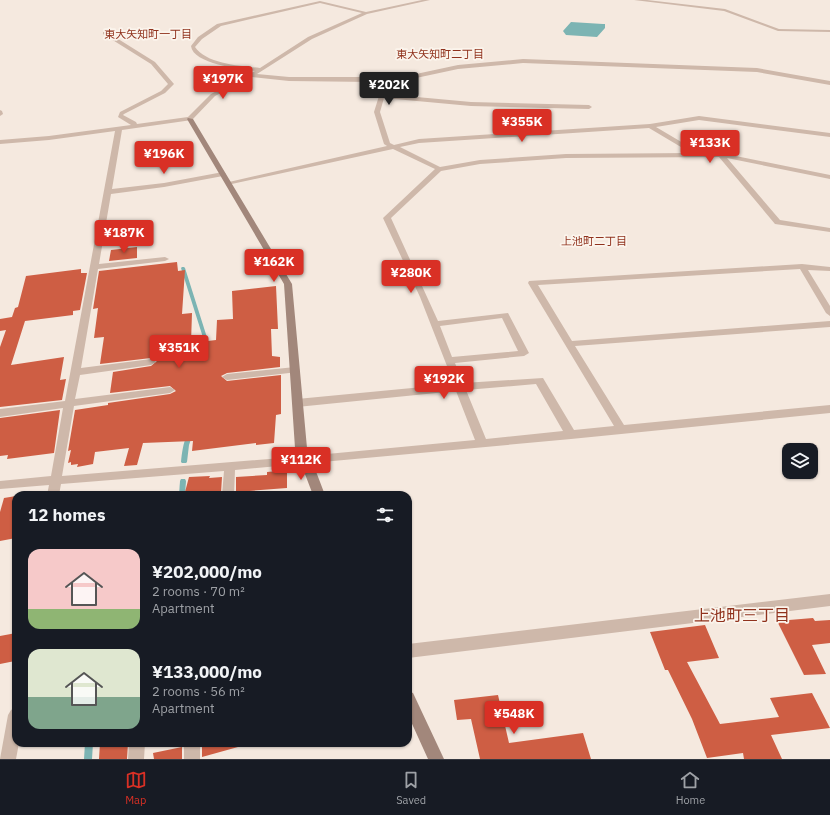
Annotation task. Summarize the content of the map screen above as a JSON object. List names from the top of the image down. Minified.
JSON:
{"districts":["東大矢知町一丁目","東大矢知町二丁目","上池町二丁目","上池町三丁目"],"page":{"price":["¥197K","¥202K","¥355K","¥133K","¥196K","¥187K","¥162K","¥280K","¥351K","¥192K","¥112K","¥548K"],"heading":"12 homes","list":[{"name":"¥202,000/mo","note":"2 rooms · 70 m² · Apartment"},{"name":"¥133,000/mo","note":"2 rooms · 56 m² · Apartment"}],"tabs":["Map","Saved","Home"]}}
